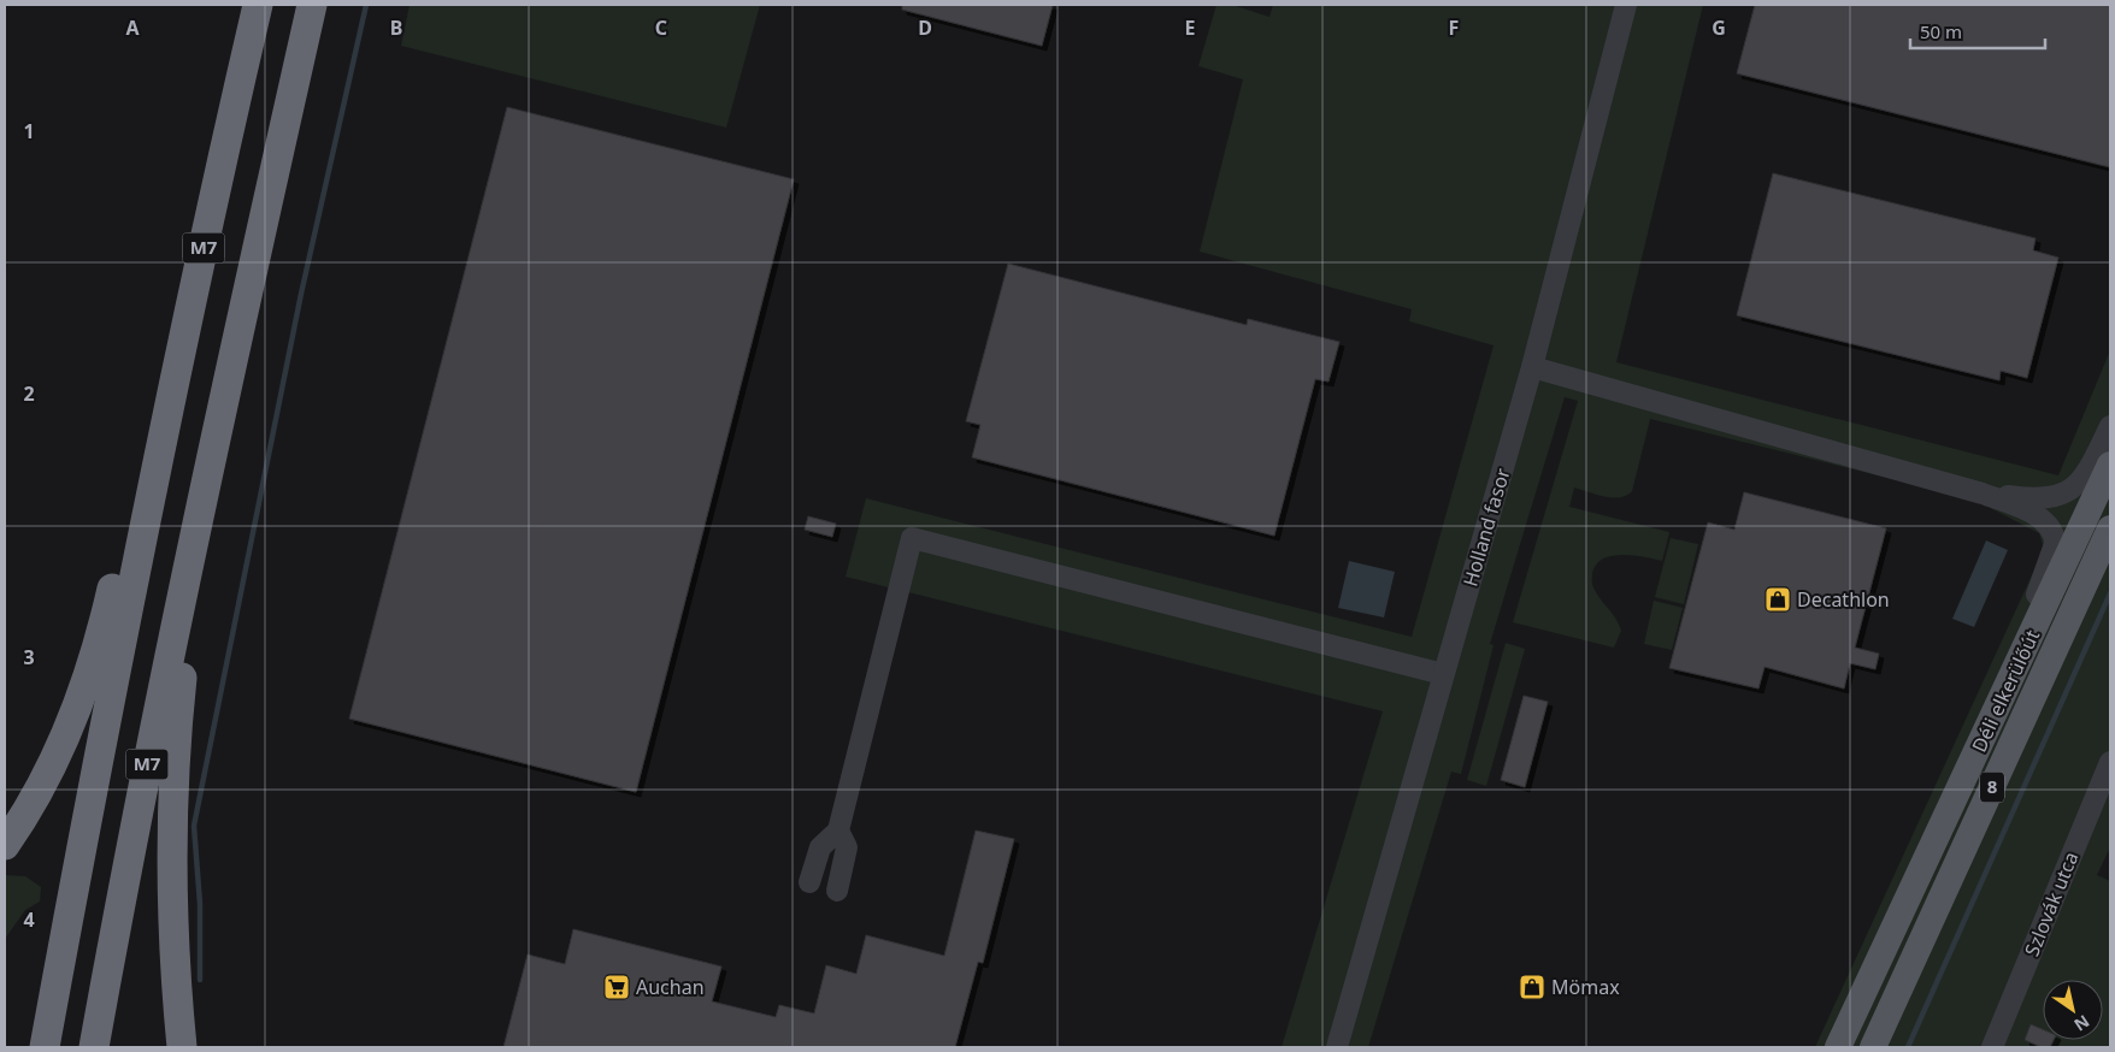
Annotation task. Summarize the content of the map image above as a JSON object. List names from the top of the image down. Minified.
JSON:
{"streets":{"highway":["M7"],"main road":["Déli elkerülőút","8"],"street":["Holland fasor","Szlovák utca"]},"places":{"shop":["Decathlon","Mömax"],"supermarket":["Auchan"]},"scale_bar":"50 m","north":"bottom right","grid":{"columns":["A","B","C","D","E","F","G"],"rows":["1","2","3","4"]}}
